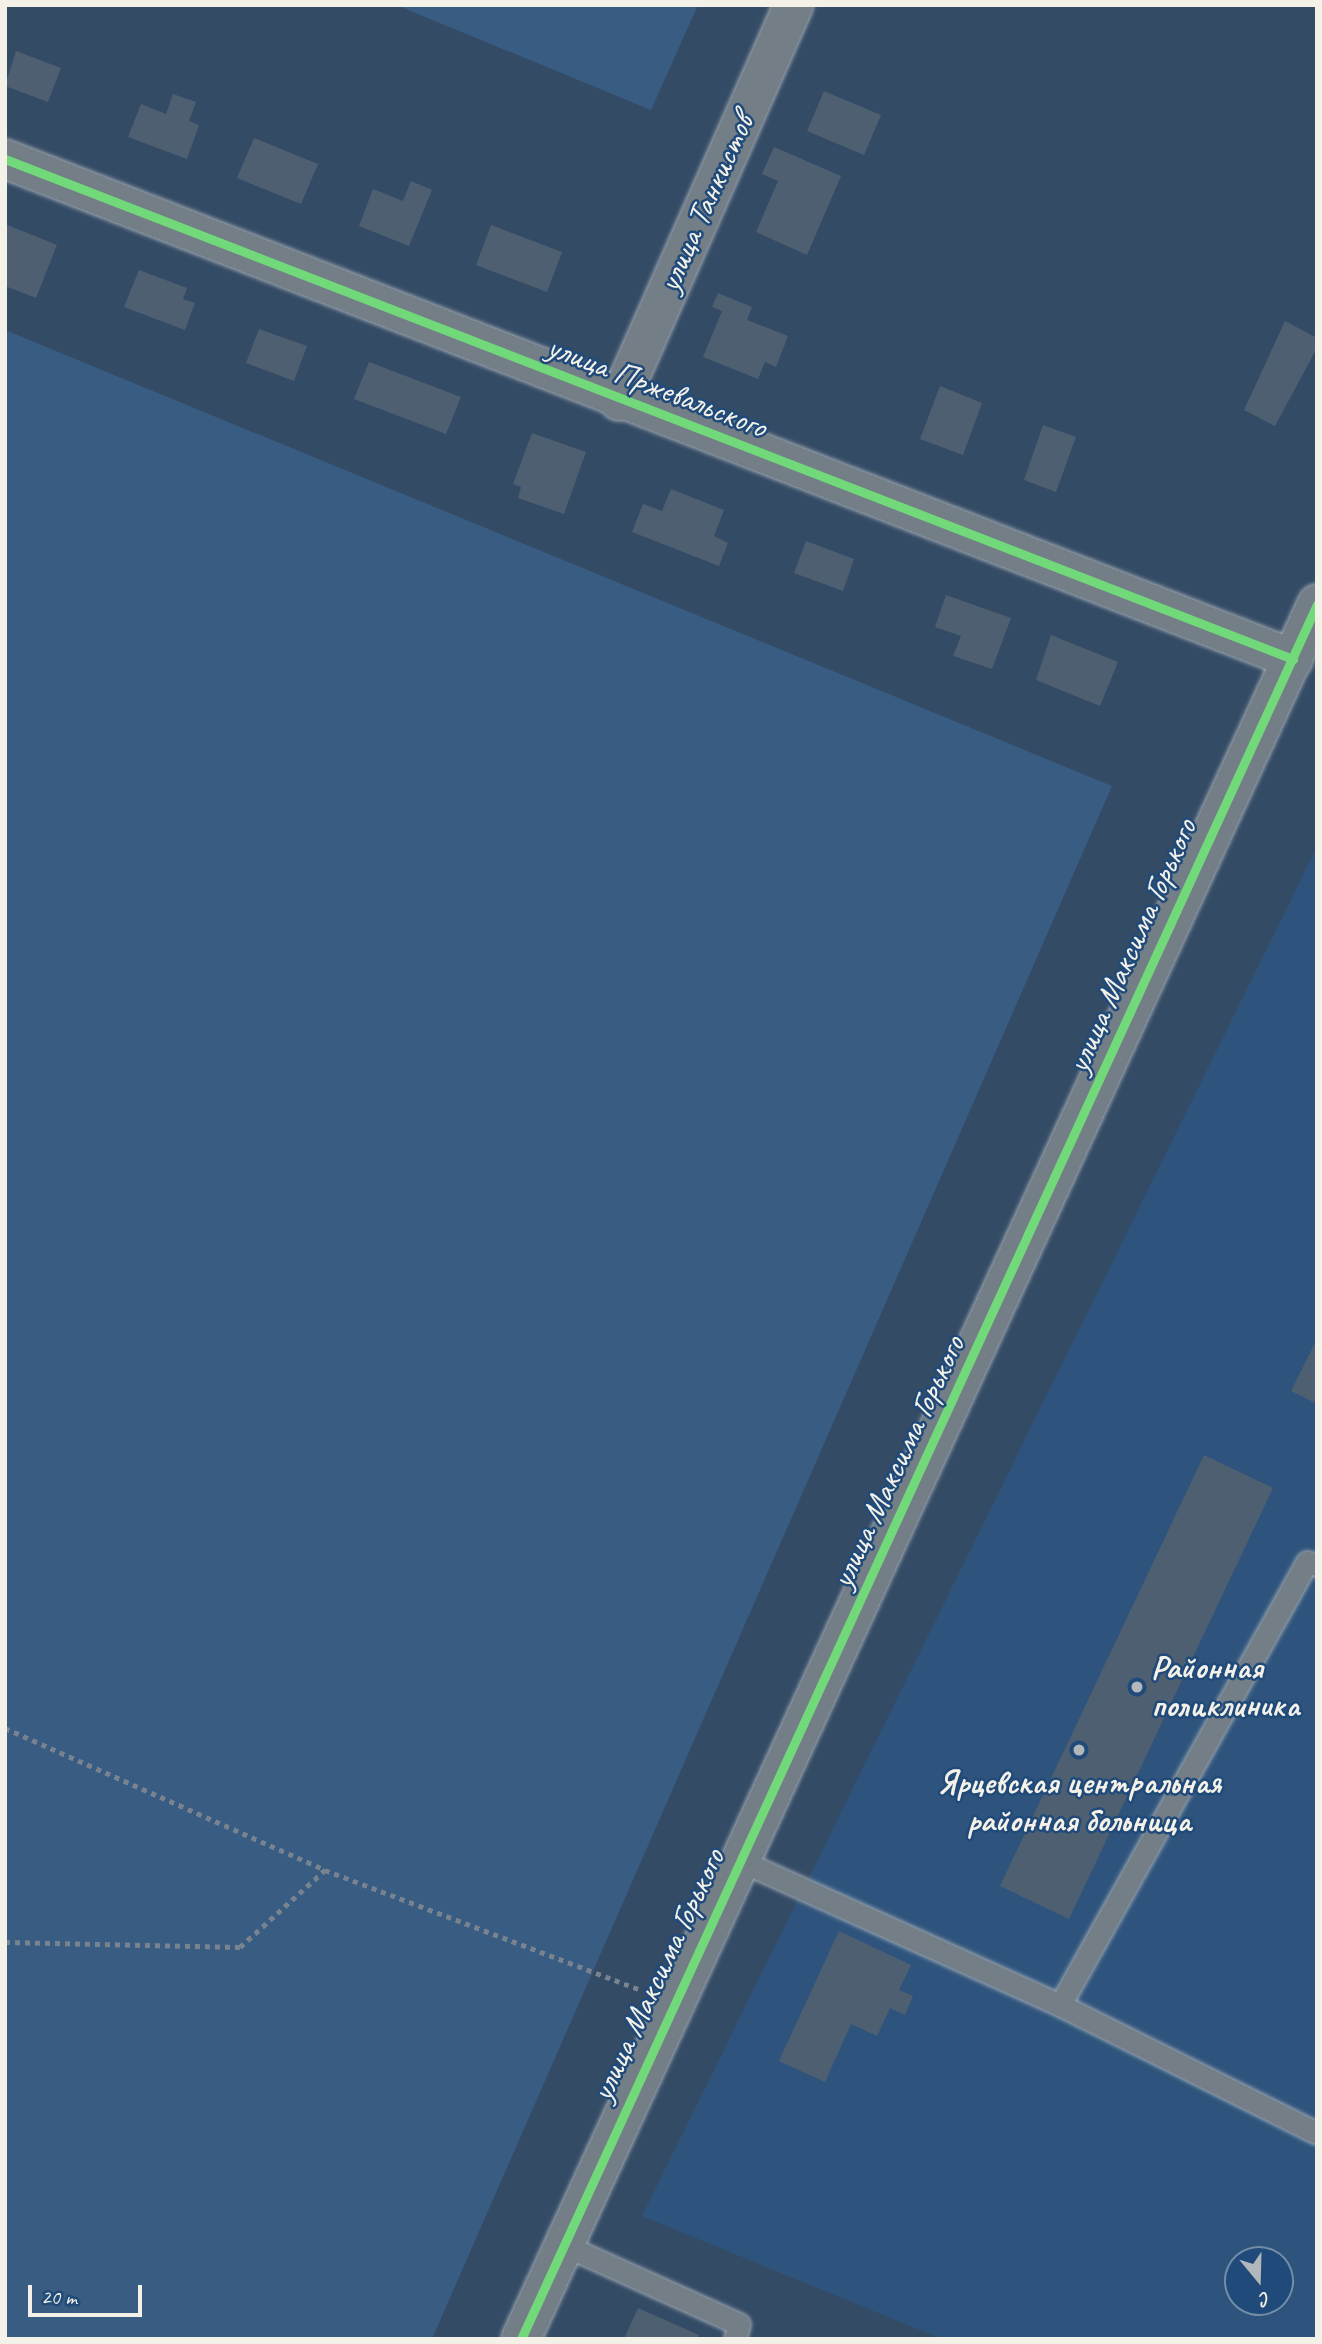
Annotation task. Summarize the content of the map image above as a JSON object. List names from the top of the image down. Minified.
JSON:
{"streets":{"street":["улица Танкистов","улица Пржевальского","улица Максима Горького"]},"crossings":[["улица Танкистов","улица Пржевальского"],["улица Пржевальского","улица Максима Горького"]],"places":["Районная поликлиника","Ярцевская центральная районная больница"],"scale_bar":"20 m","north":"bottom"}
